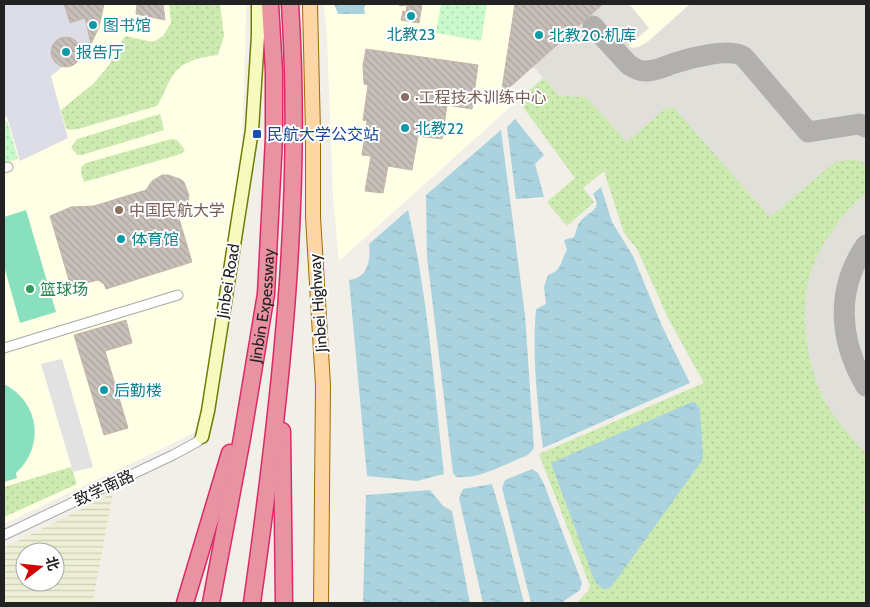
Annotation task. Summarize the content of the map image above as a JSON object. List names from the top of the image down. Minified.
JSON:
{"streets":{"highway":["Jinbin Expessway"],"main road":["Jinbei Highway"],"street":["Jinbei Road","致学南路"]},"crossings":[["Jinbei Road","致学南路"]],"places":{"other":["北教23","图书馆","北教20·机库","报告厅","·工程技术训练中心","北教22","中国民航大学","体育馆","篮球场","后勤楼"],"transit":["民航大学公交站"]},"north":"right"}
